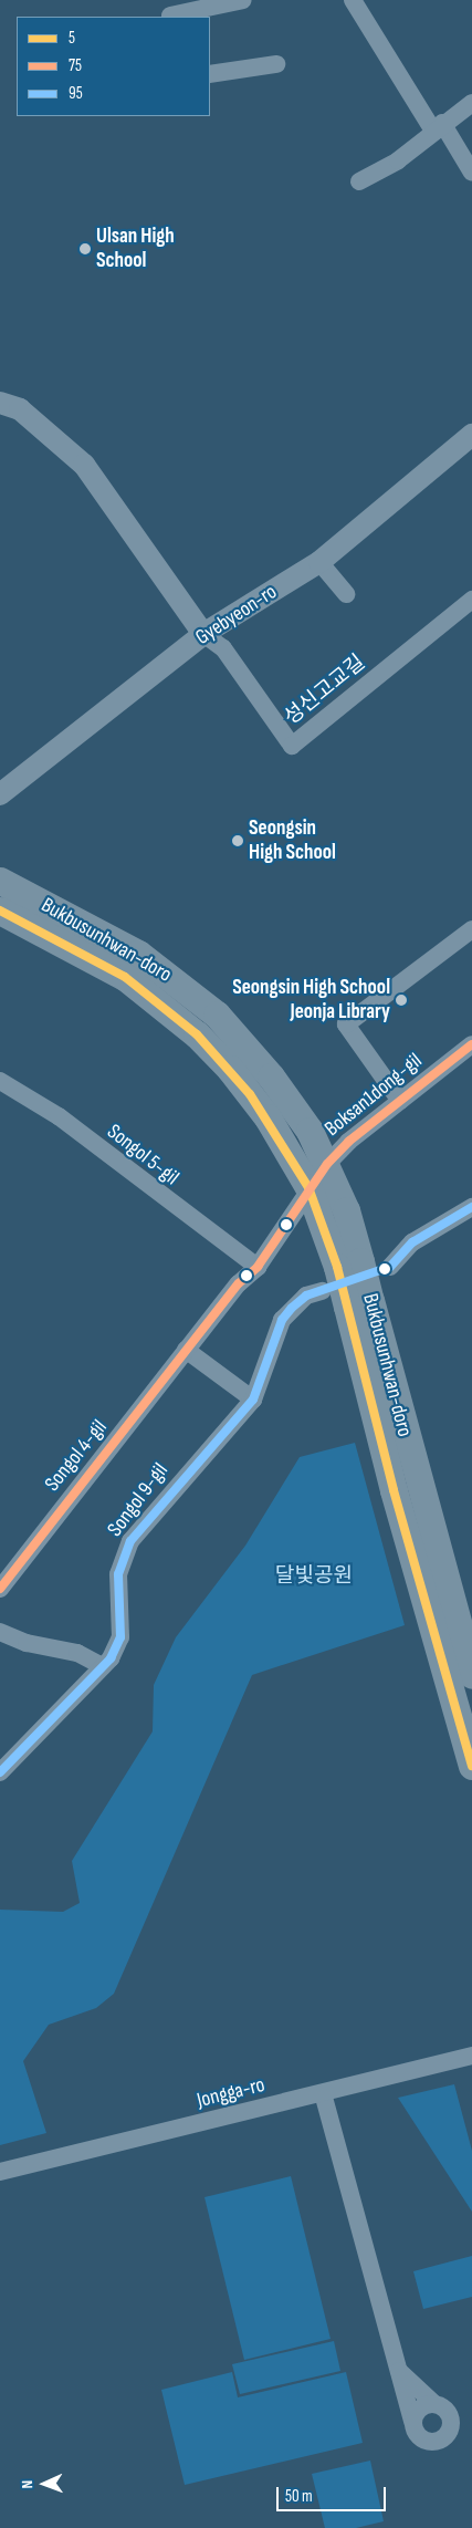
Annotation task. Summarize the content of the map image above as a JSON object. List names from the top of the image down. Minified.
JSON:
{"streets":{"main road":["Bukbusunhwan-doro"],"street":["Gyebyeon-ro","성신고교길","Boksan1dong-gil","Songol 5-gil","Songol 4-gil","Songol 9-gil","Jongga-ro"]},"crossings":[["Gyebyeon-ro","성신고교길"],["Bukbusunhwan-doro","Boksan1dong-gil"],["Bukbusunhwan-doro","Songol 4-gil"],["Boksan1dong-gil","Songol 4-gil"],["Songol 5-gil","Songol 4-gil"]],"parks":["달빛공원"],"places":["Ulsan High School","Seongsin High School","Seongsin High School Jeonja Library"],"lines":["transit line 5","transit line 75","transit line 95"],"legend":["5","75","95"],"scale_bar":"50 m","north":"left"}
